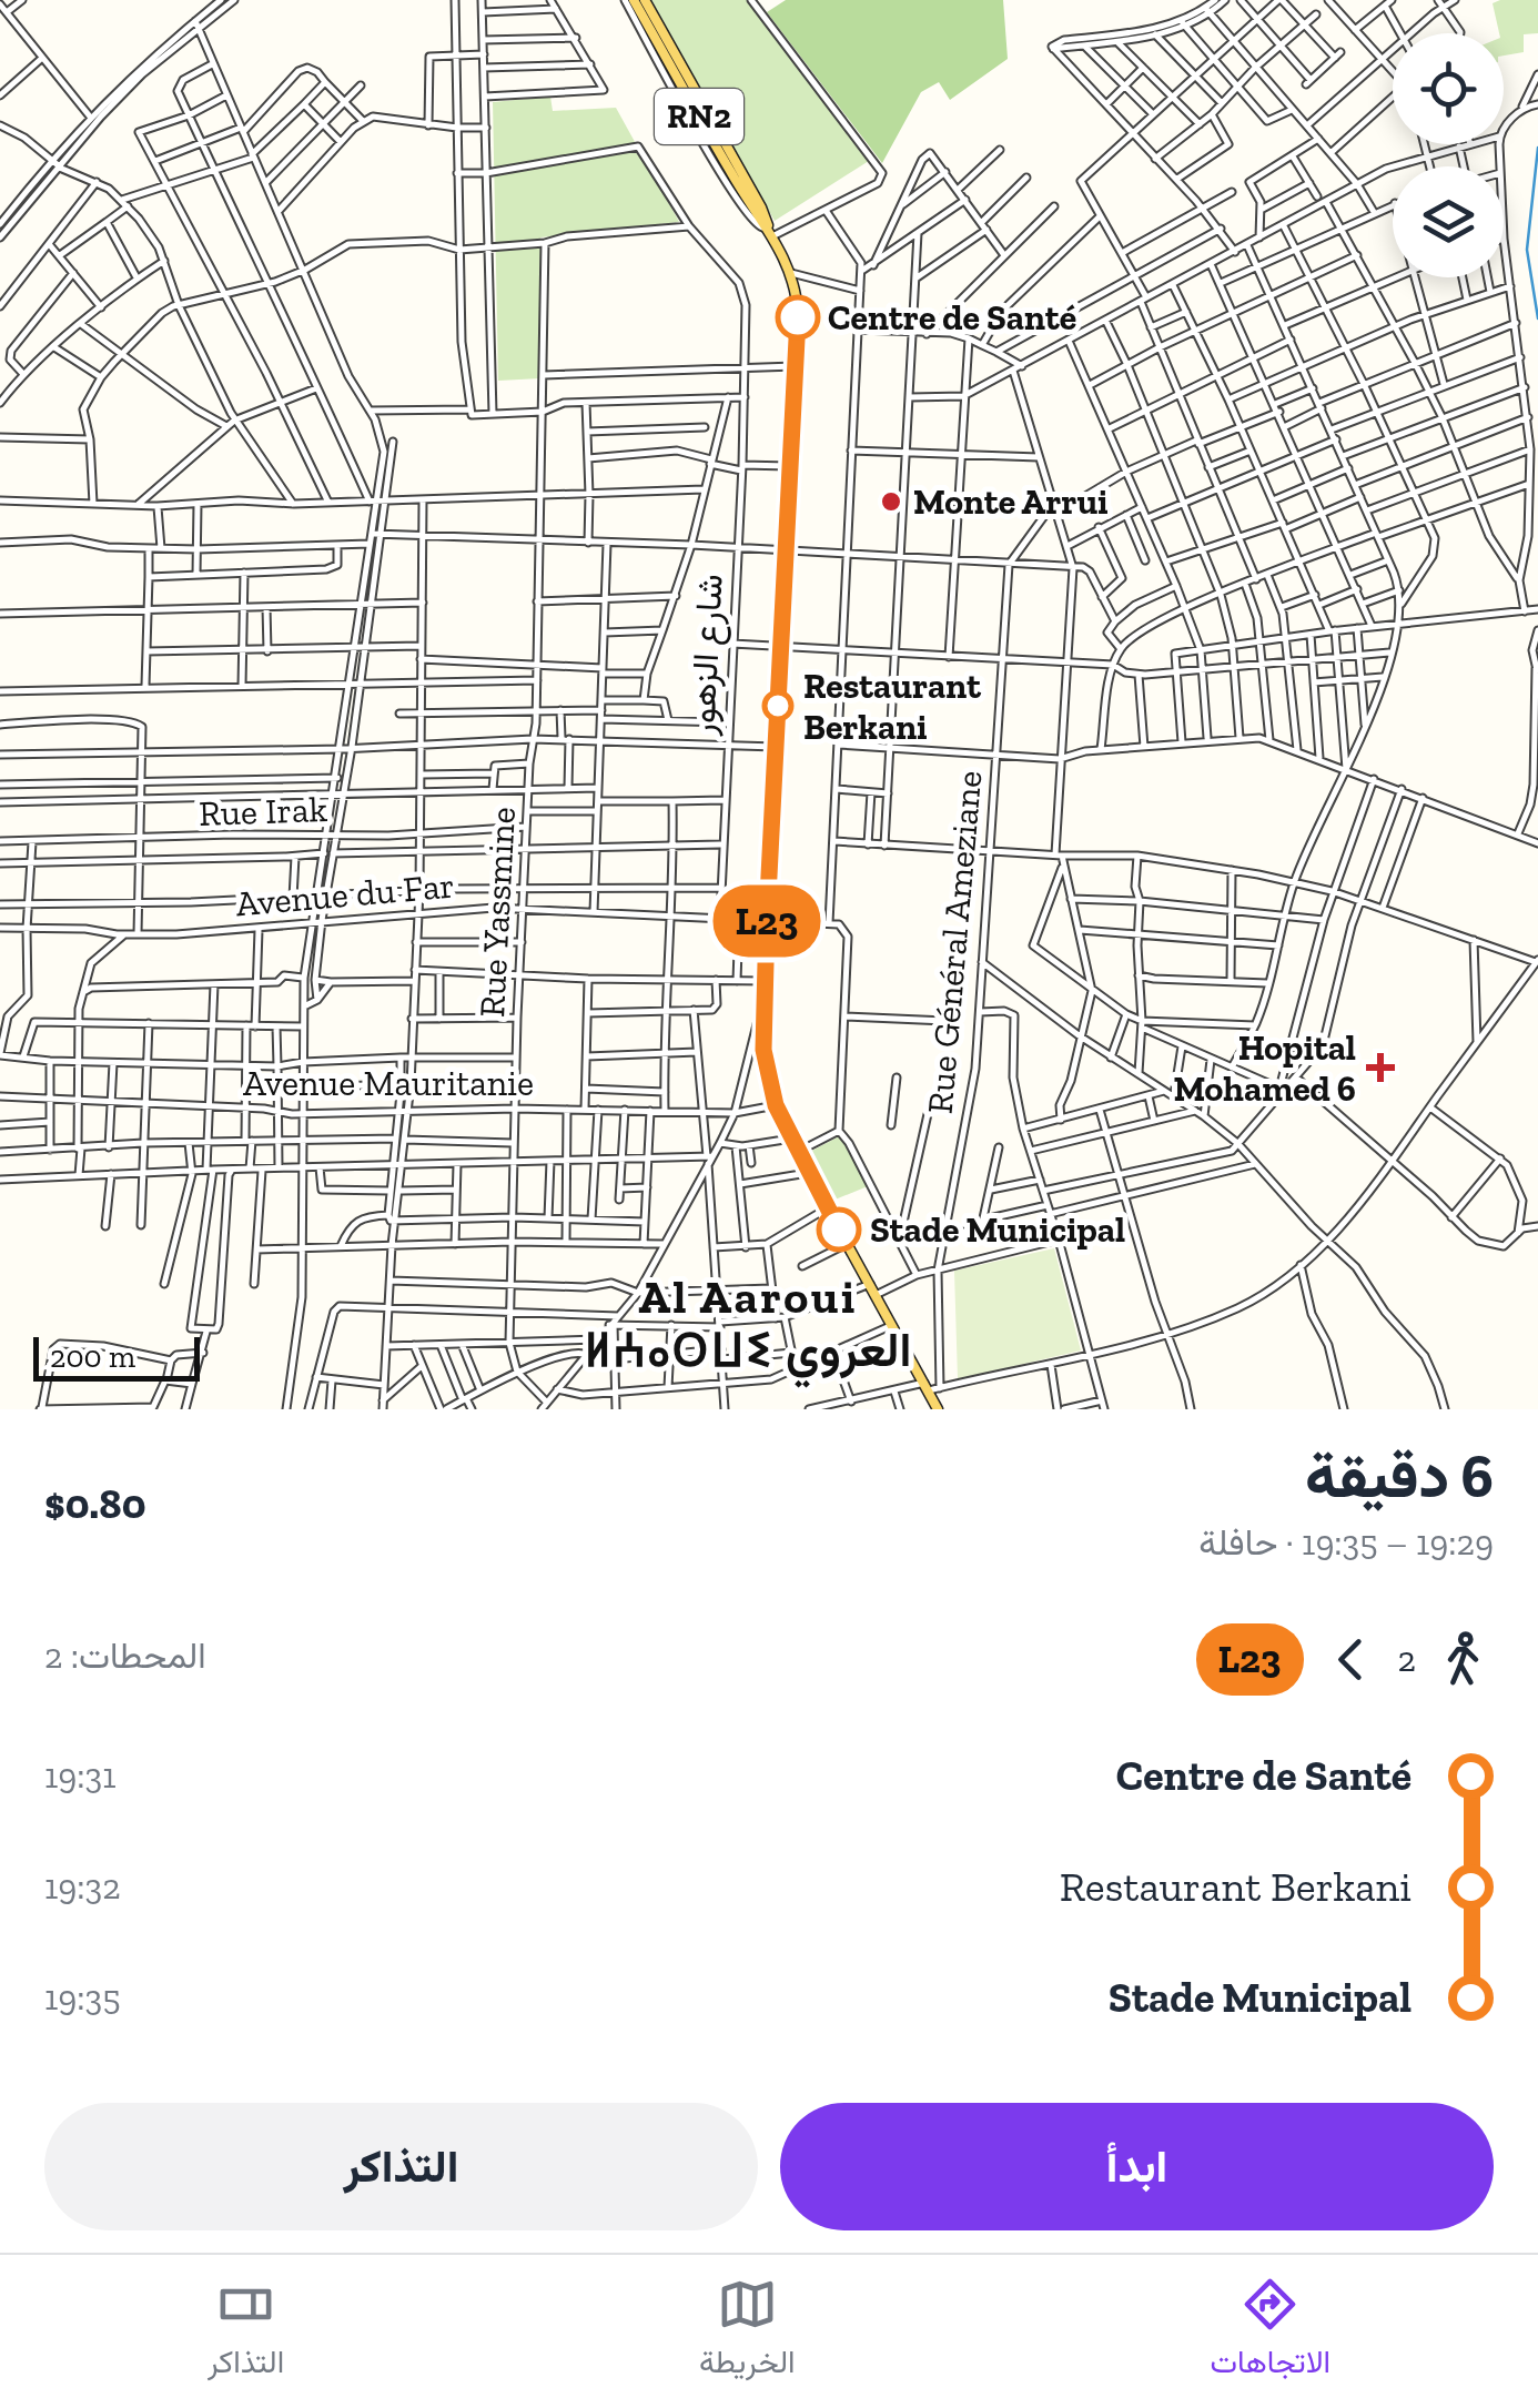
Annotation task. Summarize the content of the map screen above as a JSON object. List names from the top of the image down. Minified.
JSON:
{"streets":{"main road":["RN2"],"street":["شارع الزهور","Rue Irak","Avenue du Far","Rue Yassmine","Rue Général Ameziane","Avenue Mauritanie"]},"crossings":[["RN2","Avenue du Far"],["RN2","Rue Général Ameziane"],["RN2","Avenue Mauritanie"],["شارع الزهور","Avenue du Far"],["Rue Irak","Rue Yassmine"],["Avenue du Far","Rue Yassmine"],["Rue Yassmine","Avenue Mauritanie"]],"districts":["Al Aaroui ⵍⵄⴰⵔⵡⵉ العروي"],"places":{"other":["Centre de Santé","Monte Arrui","Restaurant Berkani","Stade Municipal"],"health":["Hopital Mohamed 6"]},"lines":["bus line L23"],"scale_bar":"200 m","page":{"on_map":"L23","scale":"200 m","heading":["6 دقيقة","19:29 – 19:35 · حافلة","$0.80"],"legs":["2","L23","المحطات: 2"],"list":[{"name":"Centre de Santé","value":"19:31"},{"name":"Restaurant Berkani","value":"19:32"},{"name":"Stade Municipal","value":"19:35"}],"buttons":["ابدأ","التذاكر"],"tabs":["الاتجاهات","الخريطة","التذاكر"]}}
